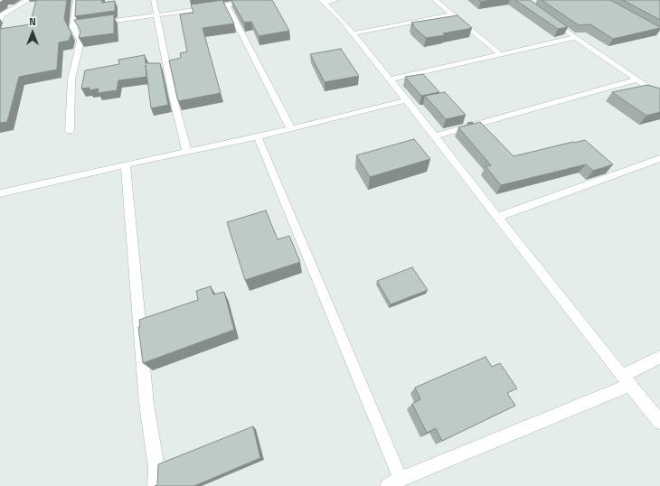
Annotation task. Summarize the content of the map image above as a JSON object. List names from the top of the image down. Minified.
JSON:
{"north":"top"}
